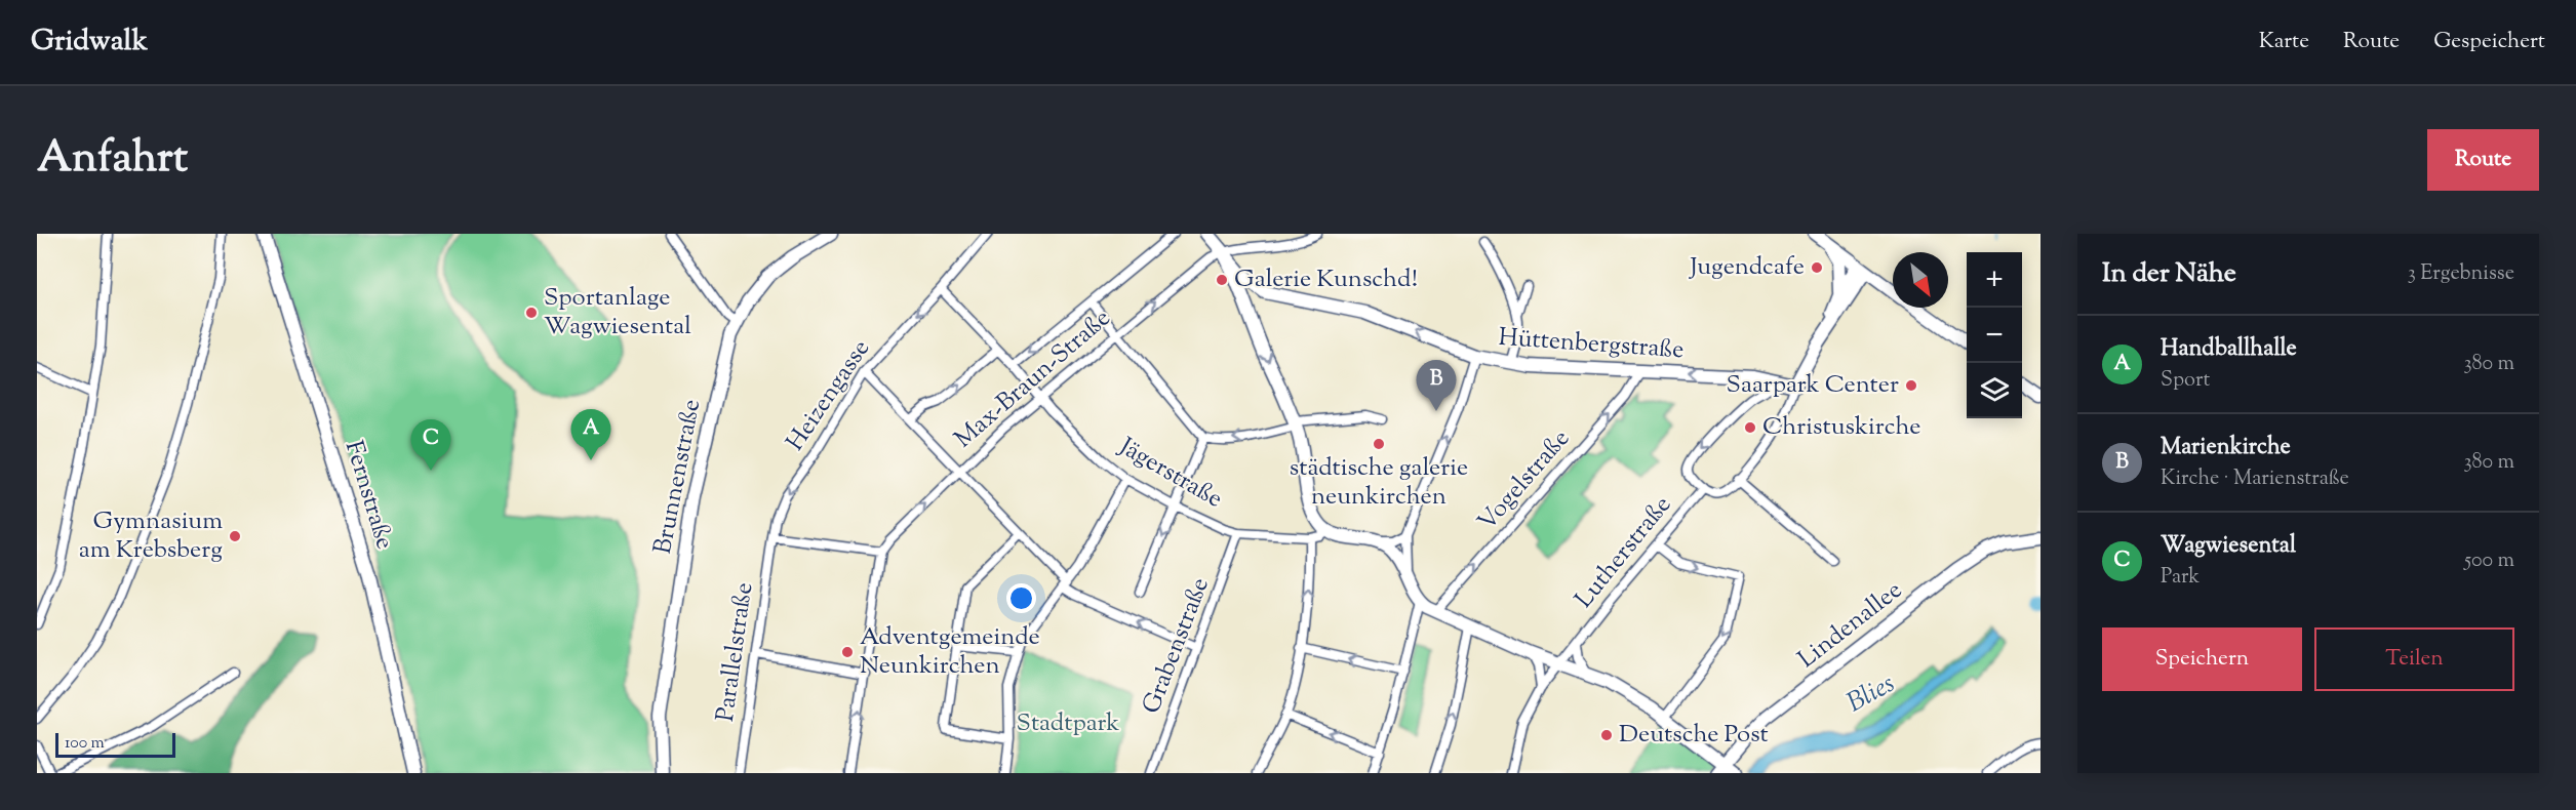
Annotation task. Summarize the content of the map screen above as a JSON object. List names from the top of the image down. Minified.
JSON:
{"streets":{"street":["Hüttenbergstraße","Max-Braun-Straße","Heizengasse","Jägerstraße","Brunnenstraße","Vogelstraße","Fernstraße","Lutherstraße","Lindenallee","Grabenstraße","Parallelstraße"]},"crossings":[["Hüttenbergstraße","Max-Braun-Straße"],["Hüttenbergstraße","Vogelstraße"],["Max-Braun-Straße","Jägerstraße"],["Heizengasse","Jägerstraße"],["Heizengasse","Parallelstraße"],["Jägerstraße","Grabenstraße"]],"one_way":["Hüttenbergstraße","Heizengasse","Vogelstraße"],"water":["Blies"],"parks":["Stadtpark"],"places":["Jugendcafe","Galerie Kunschd!","Sportanlage Wagwiesental","Saarpark Center","Christuskirche","städtische galerie neunkirchen","Gymnasium am Krebsberg","Adventgemeinde Neunkirchen","Deutsche Post"],"scale_bar":"100 m","north":"bottom right","page":{"header":"Gridwalk","nav":["Karte","Route","Gespeichert"],"title":"Anfahrt","buttons":["Route",["Speichern","Teilen"]],"heading":["In der Nähe","3 Ergebnisse"],"map_buttons":["+","−"],"list":[{"mark":"A","name":"Handballhalle","note":"Sport","value":"380 m"},{"mark":"B","name":"Marienkirche","note":"Kirche · Marienstraße","value":"380 m"},{"mark":"C","name":"Wagwiesental","note":"Park","value":"500 m"}],"pins":["B","A","C"],"scale":"100 m"}}
